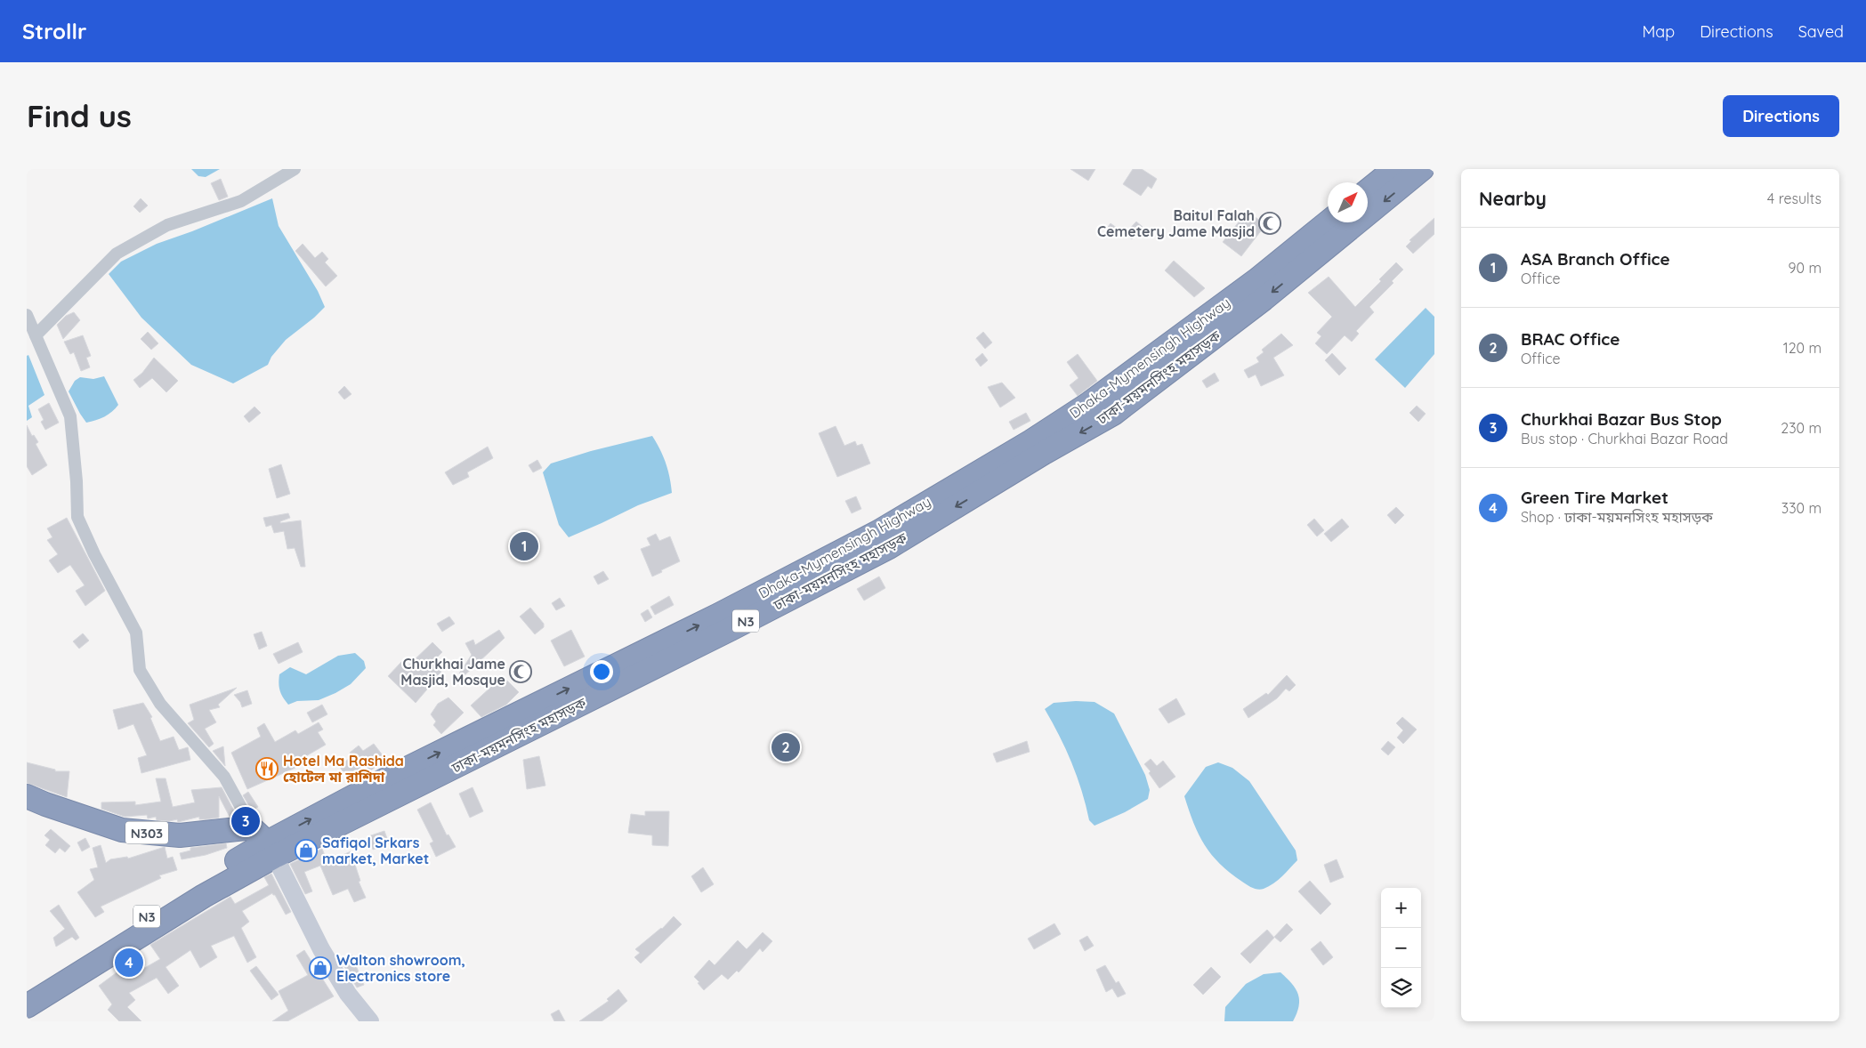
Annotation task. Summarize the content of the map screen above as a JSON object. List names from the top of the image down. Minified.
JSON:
{"streets":{"highway":["Dhaka-Mymensingh Highway","ঢাকা-ময়মনসিংহ মহাসড়ক","N3","N303"]},"crossings":[["Dhaka-Mymensingh Highway","ঢাকা-ময়মনসিংহ মহাসড়ক"],["Dhaka-Mymensingh Highway","N303"],["ঢাকা-ময়মনসিংহ মহাসড়ক","N303"]],"one_way":["Dhaka-Mymensingh Highway","ঢাকা-ময়মনসিংহ মহাসড়ক"],"places":{"mosque":["Baitul Falah Cemetery Jame Masjid","Churkhai Jame Masjid, Mosque"],"restaurant":["Hotel Ma Rashida হোটেল মা রাশিদা"],"shop":["Safiqol Srkars market, Market","Walton showroom, Electronics store"]},"north":"top right","page":{"header":"Strollr","nav":["Map","Directions","Saved"],"buttons":"Directions","title":"Find us","heading":["Nearby","4 results"],"list":[{"mark":"1","name":"ASA Branch Office","note":"Office","value":"90 m"},{"mark":"2","name":"BRAC Office","note":"Office","value":"120 m"},{"mark":"3","name":"Churkhai Bazar Bus Stop","note":"Bus stop · Churkhai Bazar Road","value":"230 m"},{"mark":"4","name":"Green Tire Market","note":"Shop · ঢাকা-ময়মনসিংহ মহাসড়ক","value":"330 m"}],"pins":["1","2","3","4"],"map_buttons":["+","−"]}}
